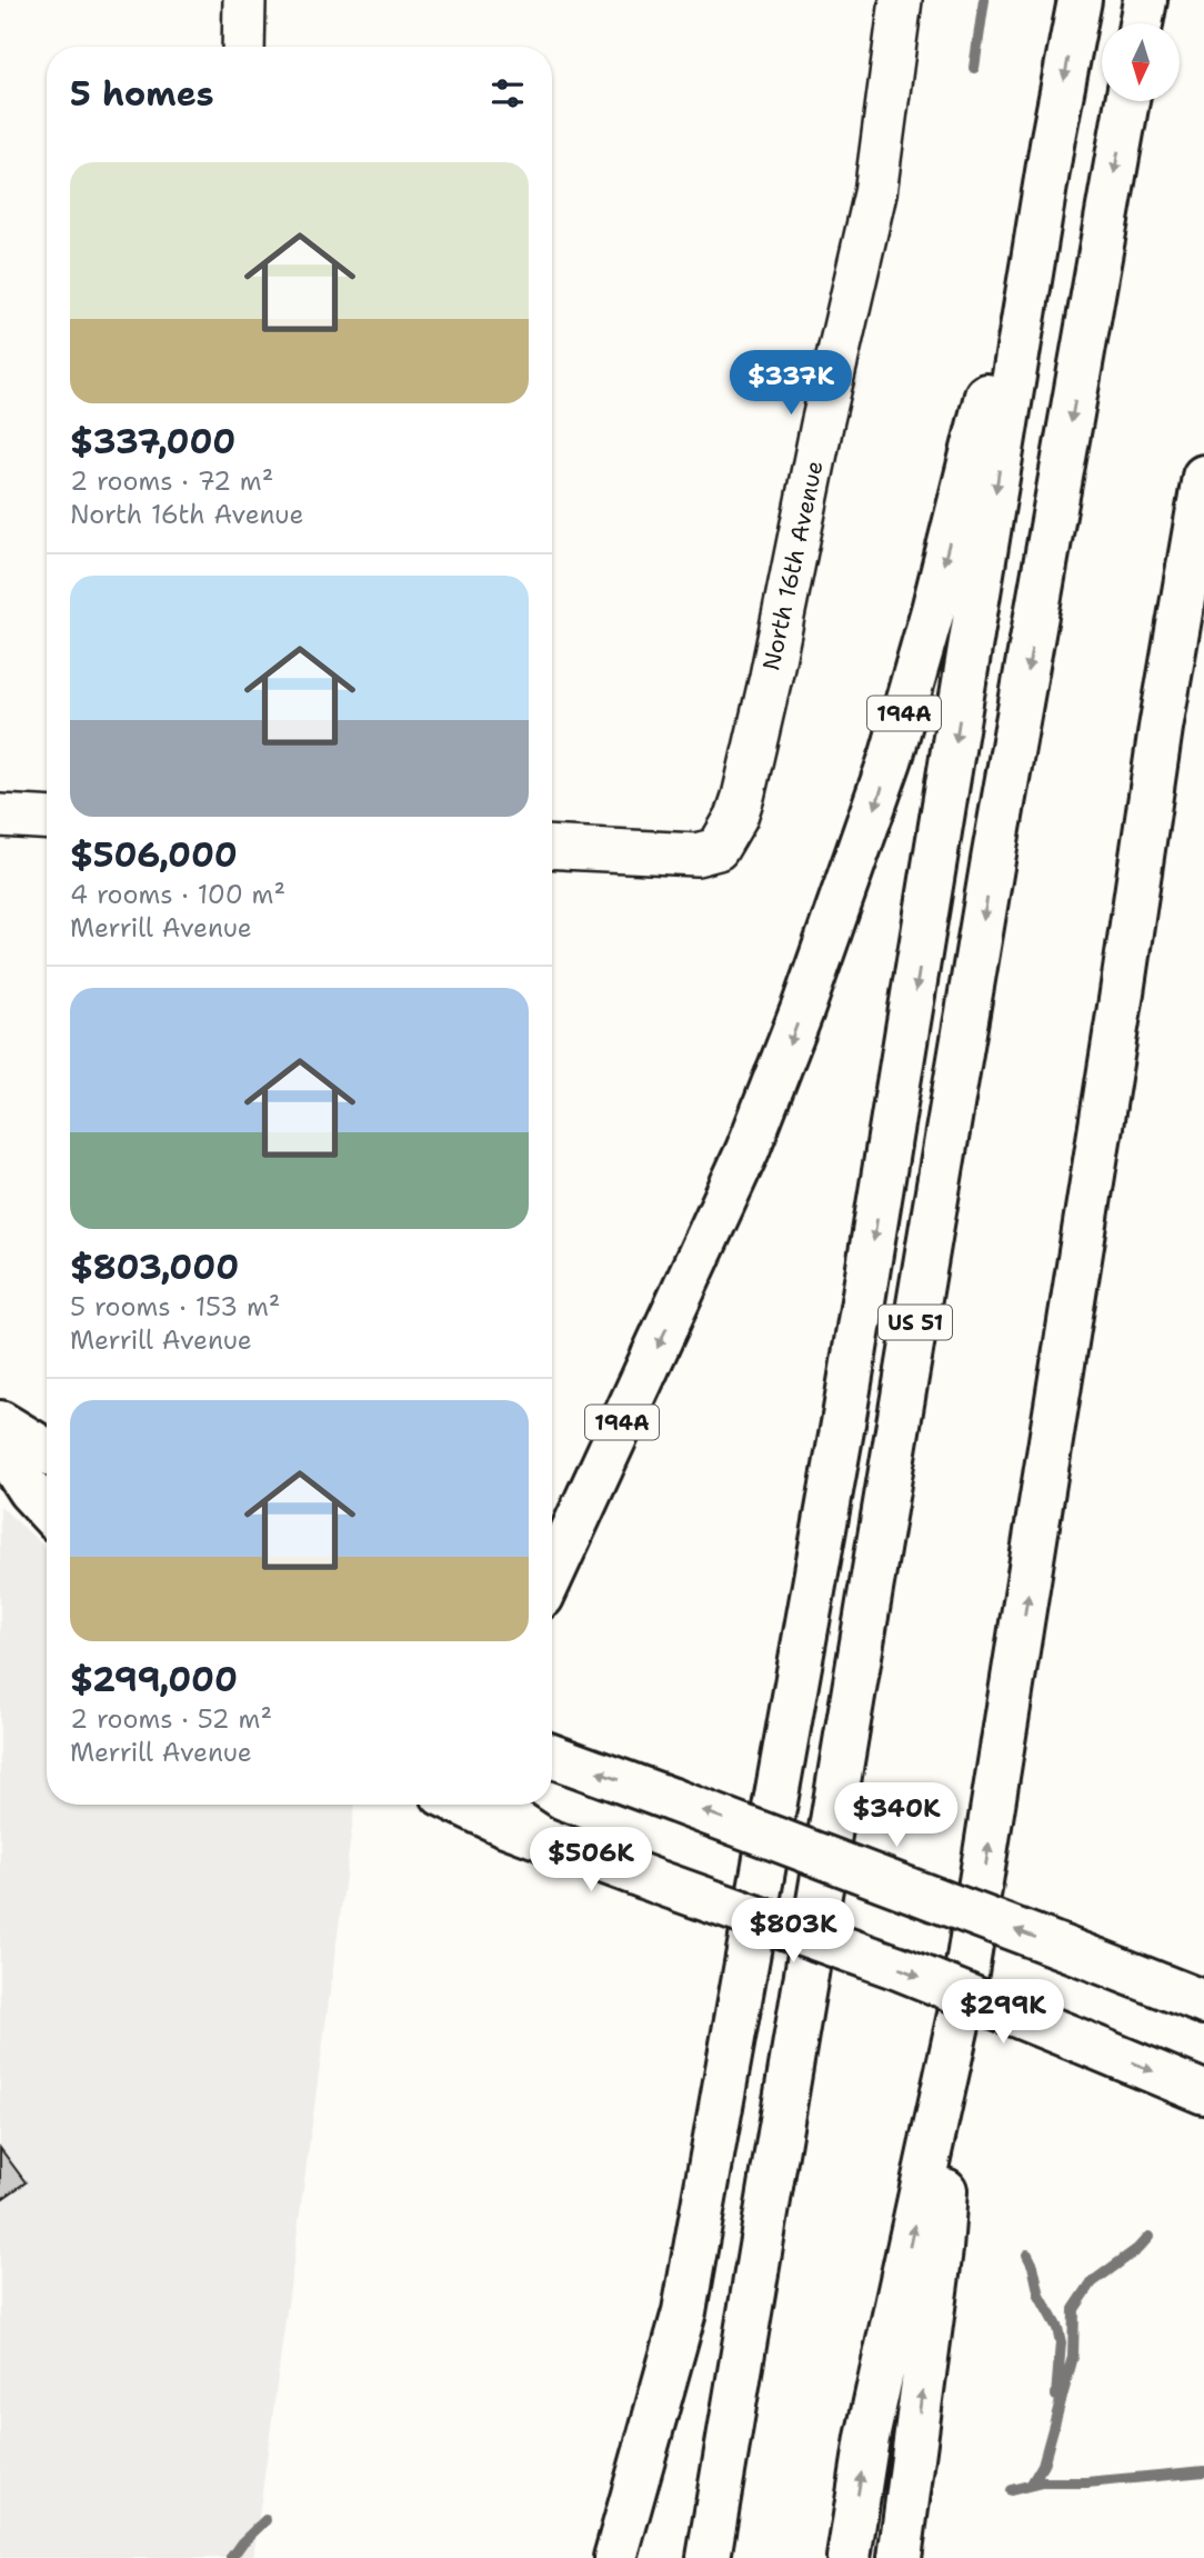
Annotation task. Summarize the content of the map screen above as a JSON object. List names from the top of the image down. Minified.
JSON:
{"streets":{"main road":["194A","US 51"],"street":["North 16th Avenue"]},"north":"bottom","page":{"heading":"5 homes","list":[{"name":"$337,000","note":"2 rooms · 72 m² · North 16th Avenue"},{"name":"$506,000","note":"4 rooms · 100 m² · Merrill Avenue"},{"name":"$803,000","note":"5 rooms · 153 m² · Merrill Avenue"},{"name":"$299,000","note":"2 rooms · 52 m² · Merrill Avenue"}],"price":["$337K","$340K","$506K","$803K","$299K"]}}
